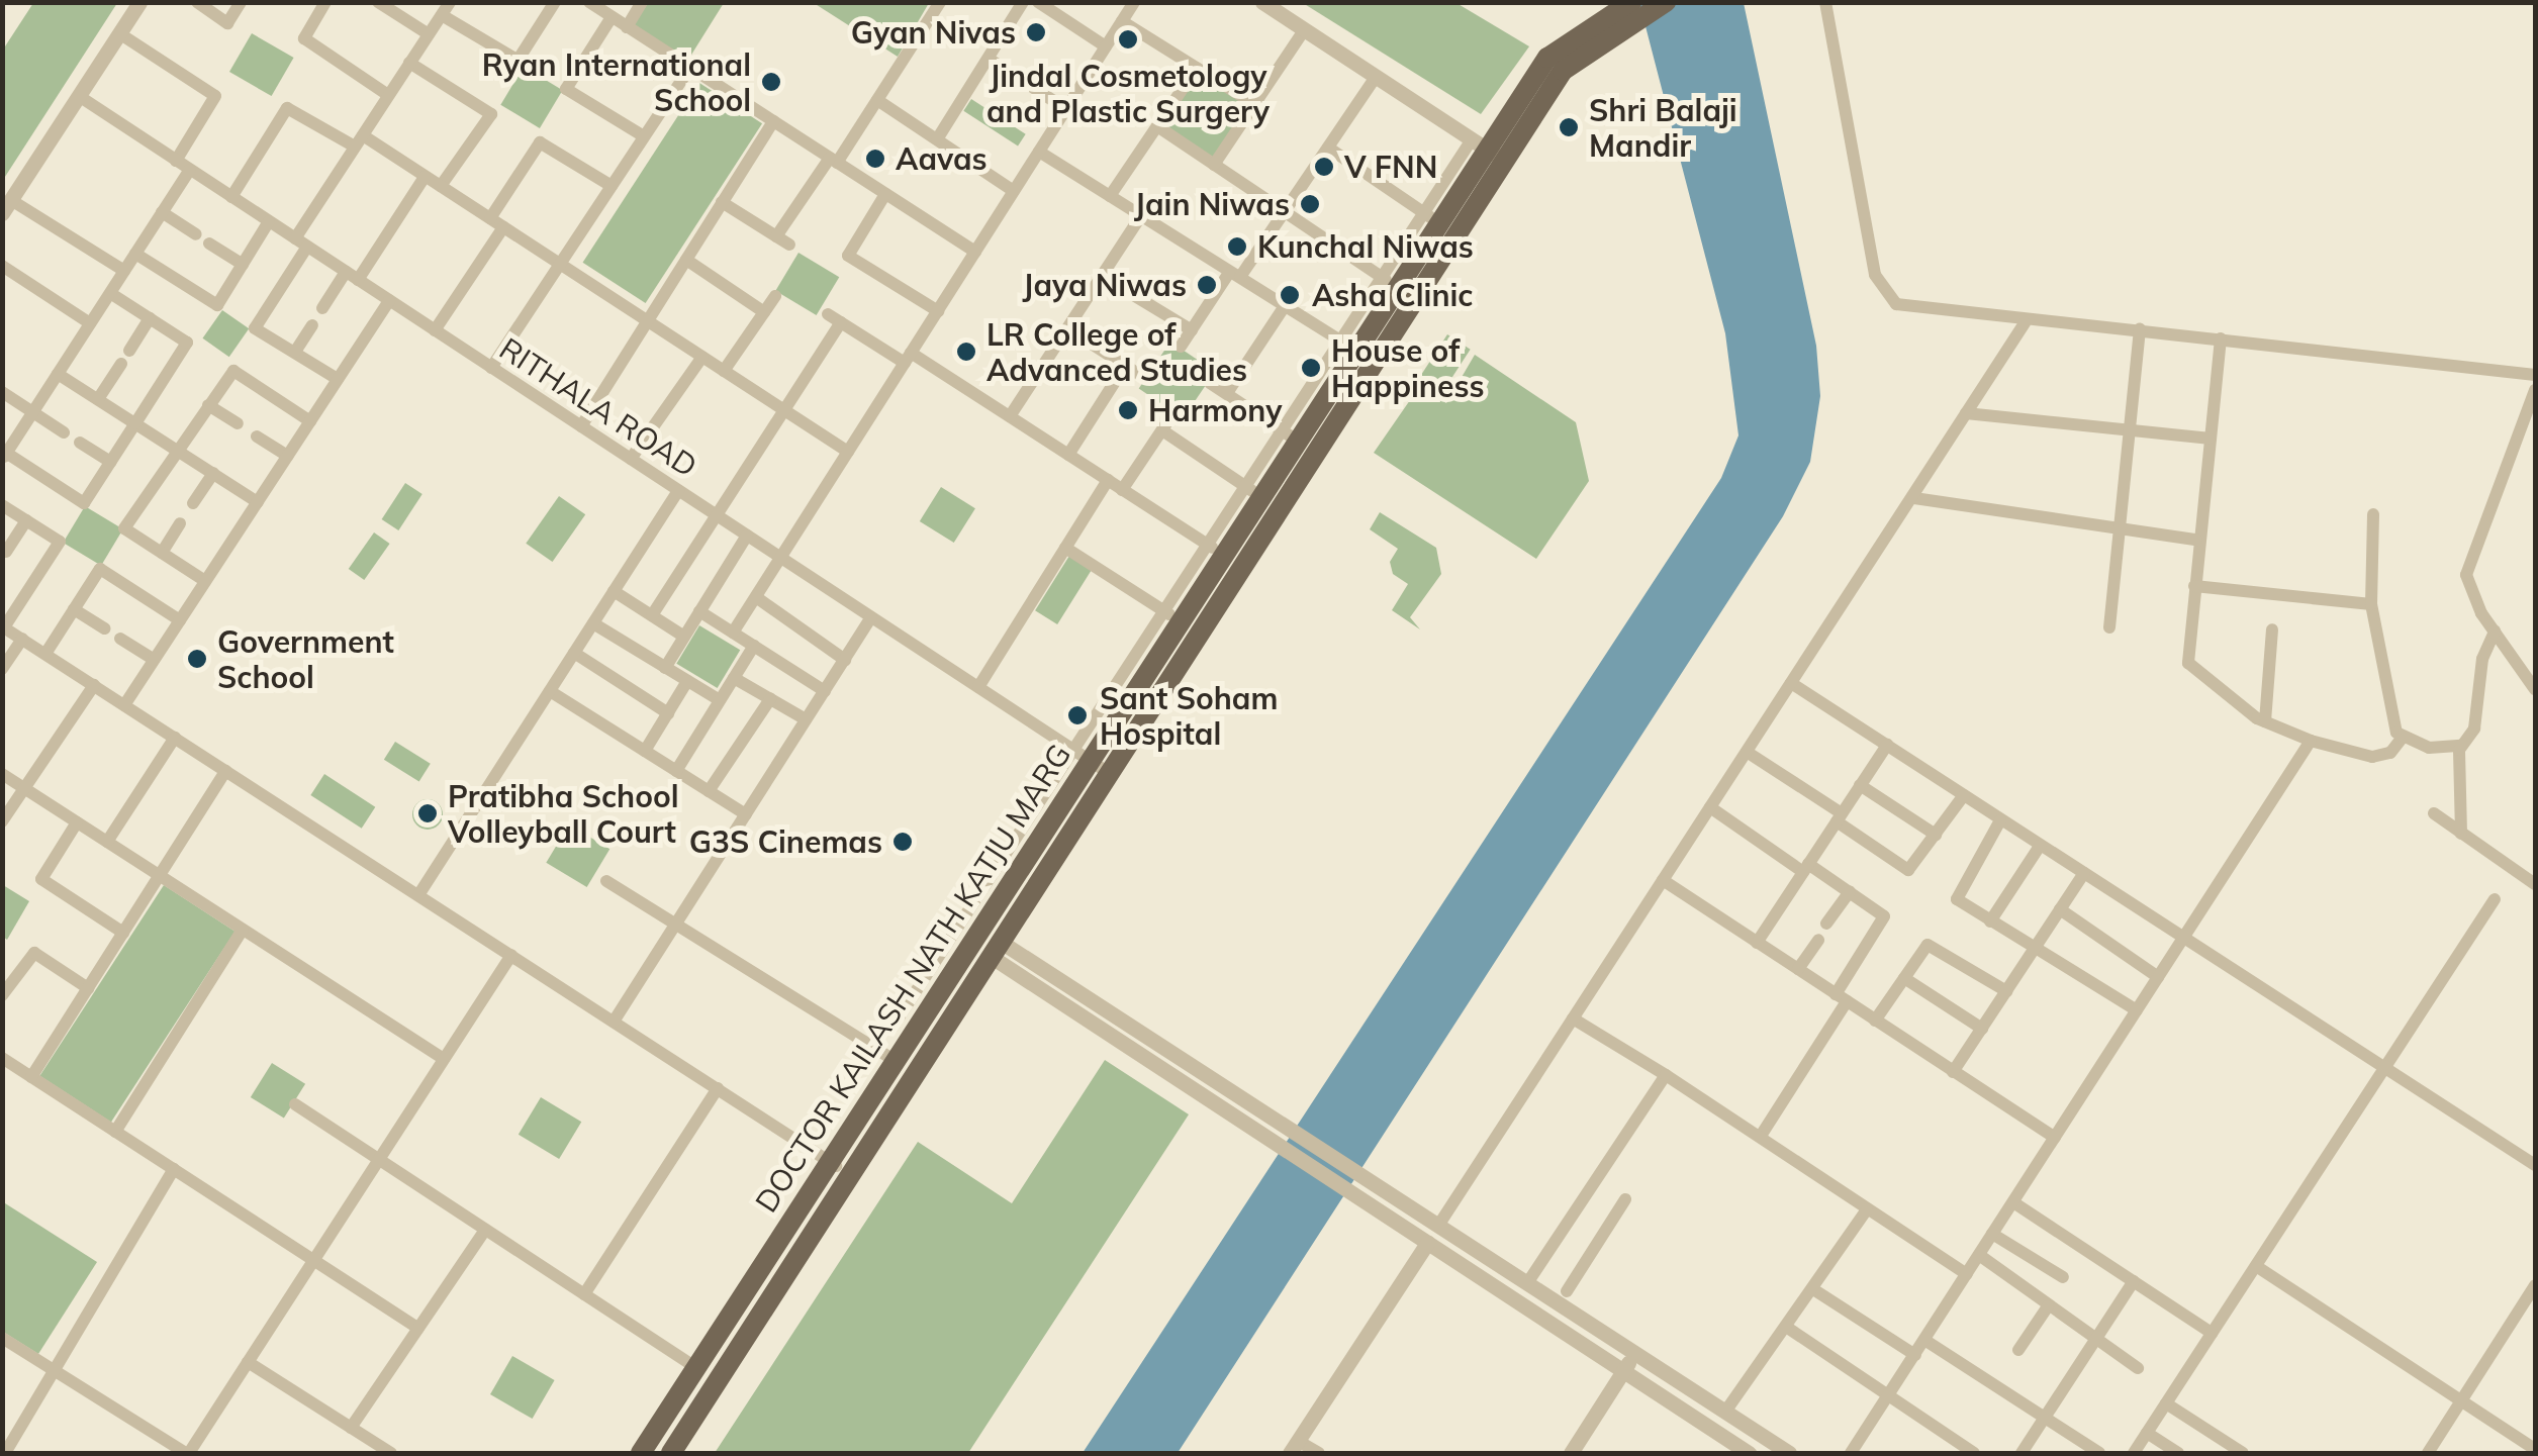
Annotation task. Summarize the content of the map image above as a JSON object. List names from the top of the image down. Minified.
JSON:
{"streets":{"main road":["DOCTOR KAILASH NATH KATJU MARG"],"street":["RITHALA ROAD"]},"crossings":[["RITHALA ROAD","DOCTOR KAILASH NATH KATJU MARG"]],"places":["Gyan Nivas","Jindal Cosmetology and Plastic Surgery","Ryan International School","Shri Balaji Mandir","Aavas","V FNN","Jain Niwas","Kunchal Niwas","Jaya Niwas","Asha Clinic","LR College of Advanced Studies","House of Happiness","Harmony","Government School","Sant Soham Hospital","Pratibha School Volleyball Court","G3S Cinemas"]}
